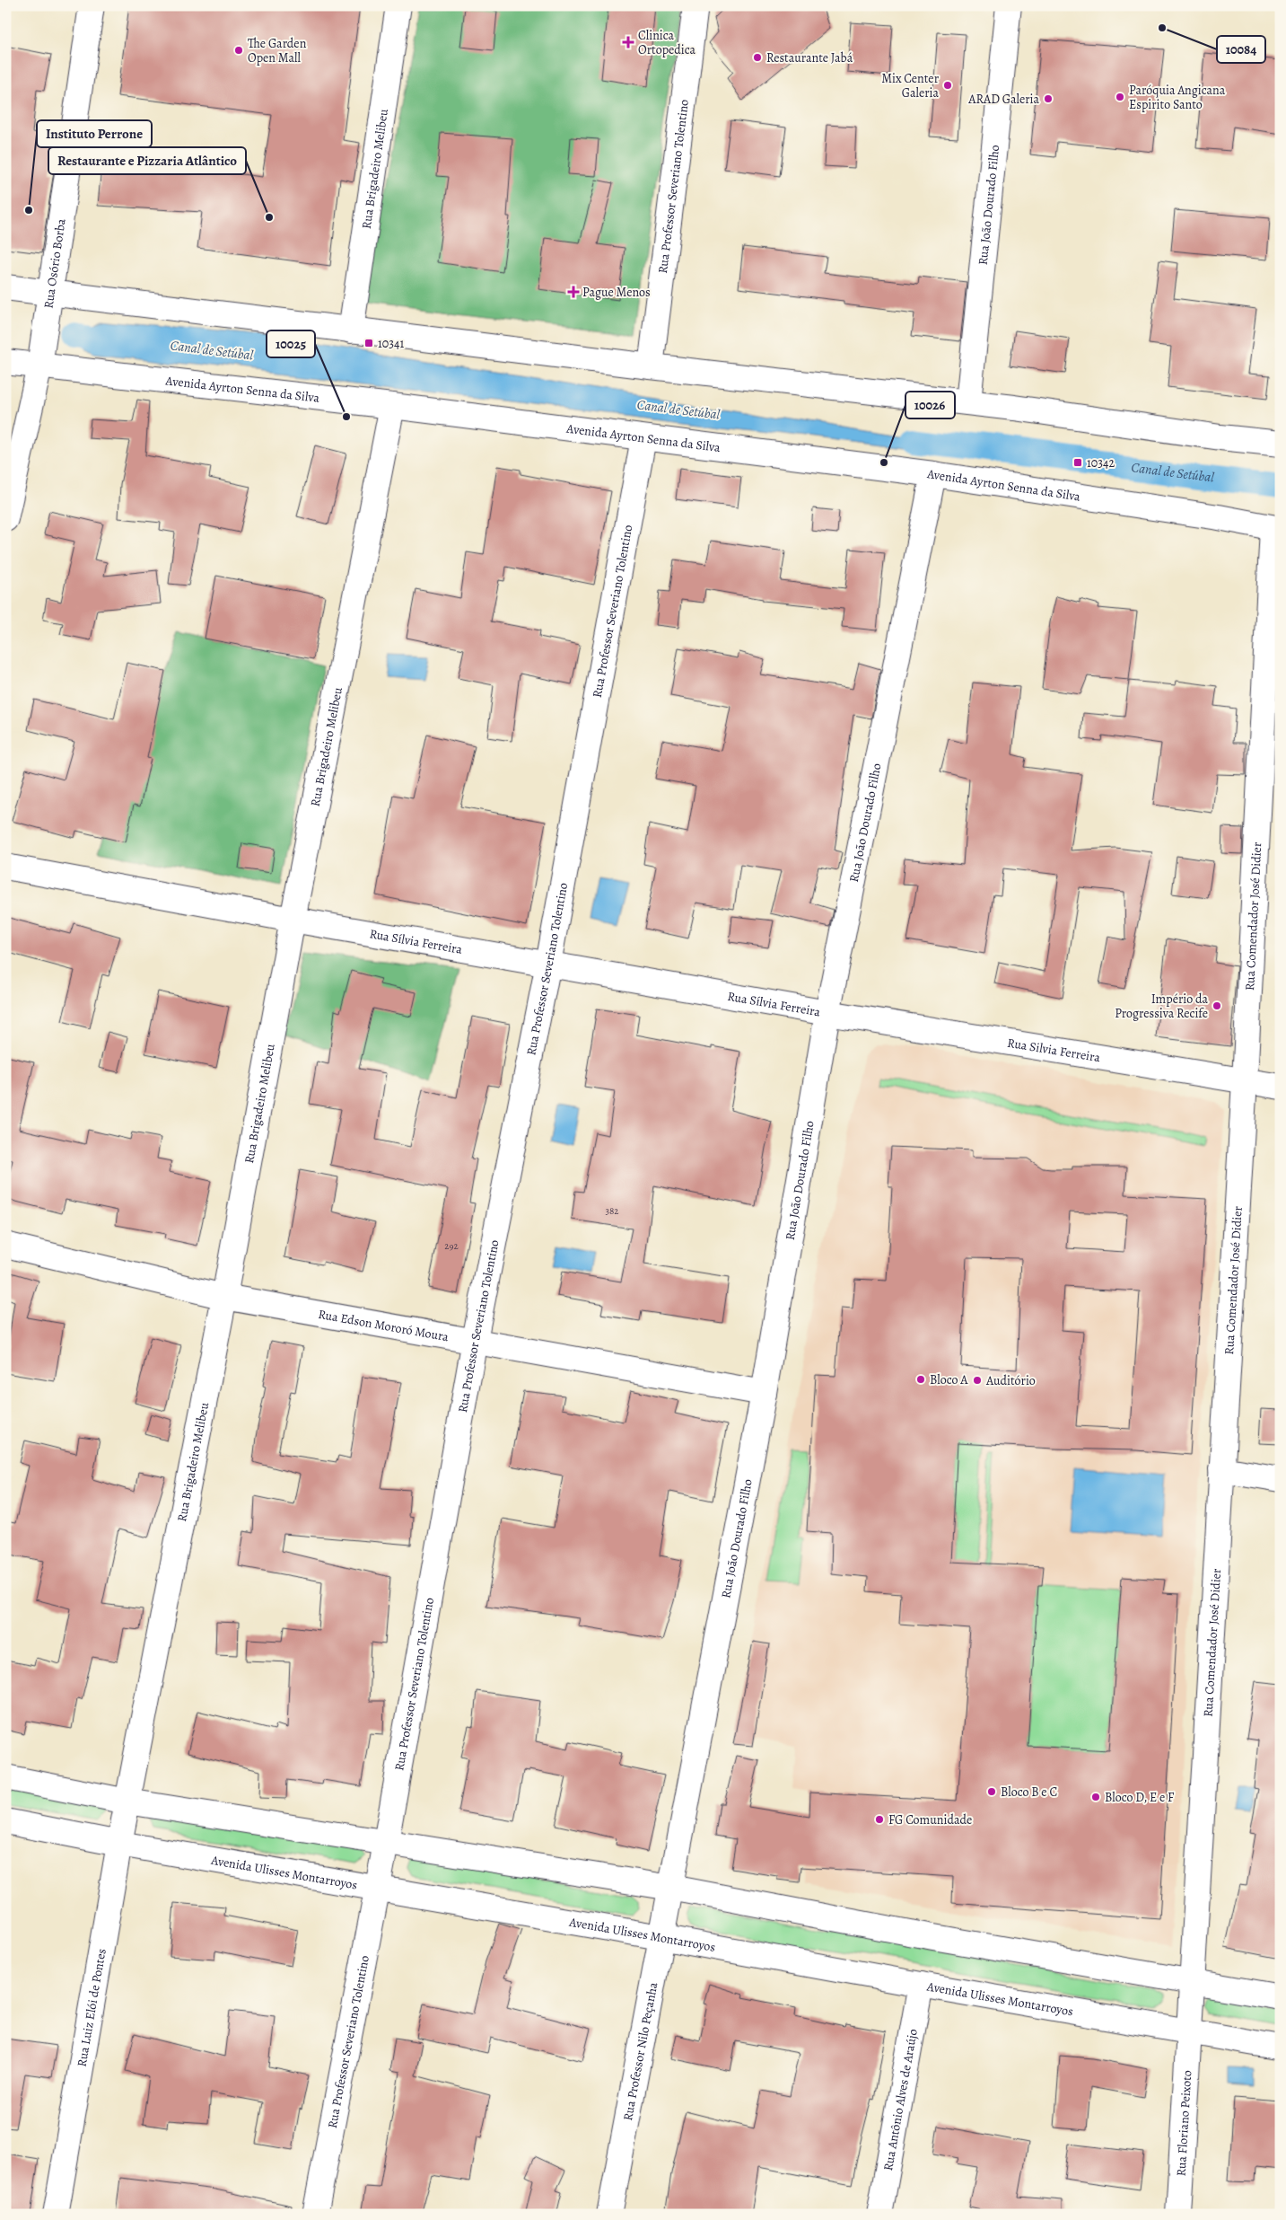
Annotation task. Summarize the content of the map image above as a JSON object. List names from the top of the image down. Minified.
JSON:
{"streets":{"street":["Rua Brigadeiro Melibeu","Rua Professor Severiano Tolentino","Rua João Dourado Filho","Rua Osório Borba","Avenida Ayrton Senna da Silva","Rua Comendador José Didier","Rua Sílvia Ferreira","Rua Silvia Ferreira","Rua Edson Mororó Moura","Avenida Ulisses Montarroyos","Rua Luiz Elói de Pontes","Rua Professor Nilo Peçanha","Rua Antônio Alves de Araújo","Rua Floriano Peixoto"]},"crossings":[["Rua Brigadeiro Melibeu","Avenida Ayrton Senna da Silva"],["Rua Brigadeiro Melibeu","Rua Sílvia Ferreira"],["Rua Brigadeiro Melibeu","Rua Edson Mororó Moura"],["Rua Brigadeiro Melibeu","Rua Luiz Elói de Pontes"],["Rua Professor Severiano Tolentino","Avenida Ayrton Senna da Silva"],["Rua Professor Severiano Tolentino","Rua Sílvia Ferreira"],["Rua Professor Severiano Tolentino","Rua Edson Mororó Moura"],["Rua Professor Severiano Tolentino","Avenida Ulisses Montarroyos"],["Rua João Dourado Filho","Avenida Ayrton Senna da Silva"],["Rua João Dourado Filho","Rua Sílvia Ferreira"],["Rua João Dourado Filho","Rua Silvia Ferreira"],["Rua João Dourado Filho","Rua Edson Mororó Moura"],["Rua João Dourado Filho","Rua Professor Nilo Peçanha"],["Rua Osório Borba","Avenida Ayrton Senna da Silva"],["Avenida Ayrton Senna da Silva","Rua Comendador José Didier"],["Rua Comendador José Didier","Rua Silvia Ferreira"],["Rua Comendador José Didier","Avenida Ulisses Montarroyos"],["Rua Comendador José Didier","Rua Floriano Peixoto"],["Rua Sílvia Ferreira","Rua Silvia Ferreira"],["Avenida Ulisses Montarroyos","Rua Luiz Elói de Pontes"],["Avenida Ulisses Montarroyos","Rua Professor Nilo Peçanha"],["Avenida Ulisses Montarroyos","Rua Antônio Alves de Araújo"],["Avenida Ulisses Montarroyos","Rua Floriano Peixoto"]],"water":["Canal de Setúbal"],"places":{"other":["10084","The Garden Open Mall","Restaurante Jabá","Mix Center Galeria","Paróquia Angicana Espirito Santo","ARAD Galeria","Instituto Perrone","Restaurante e Pizzaria Atlântico","10025","10026","Império da Progressiva Recife","Bloco A","Auditório","Bloco B e C","Bloco D, E e F","FG Comunidade"],"health":["Clinica Ortopedica","Pague Menos"],"transit":["10341","10342"]},"house_numbers":["382","292"]}
